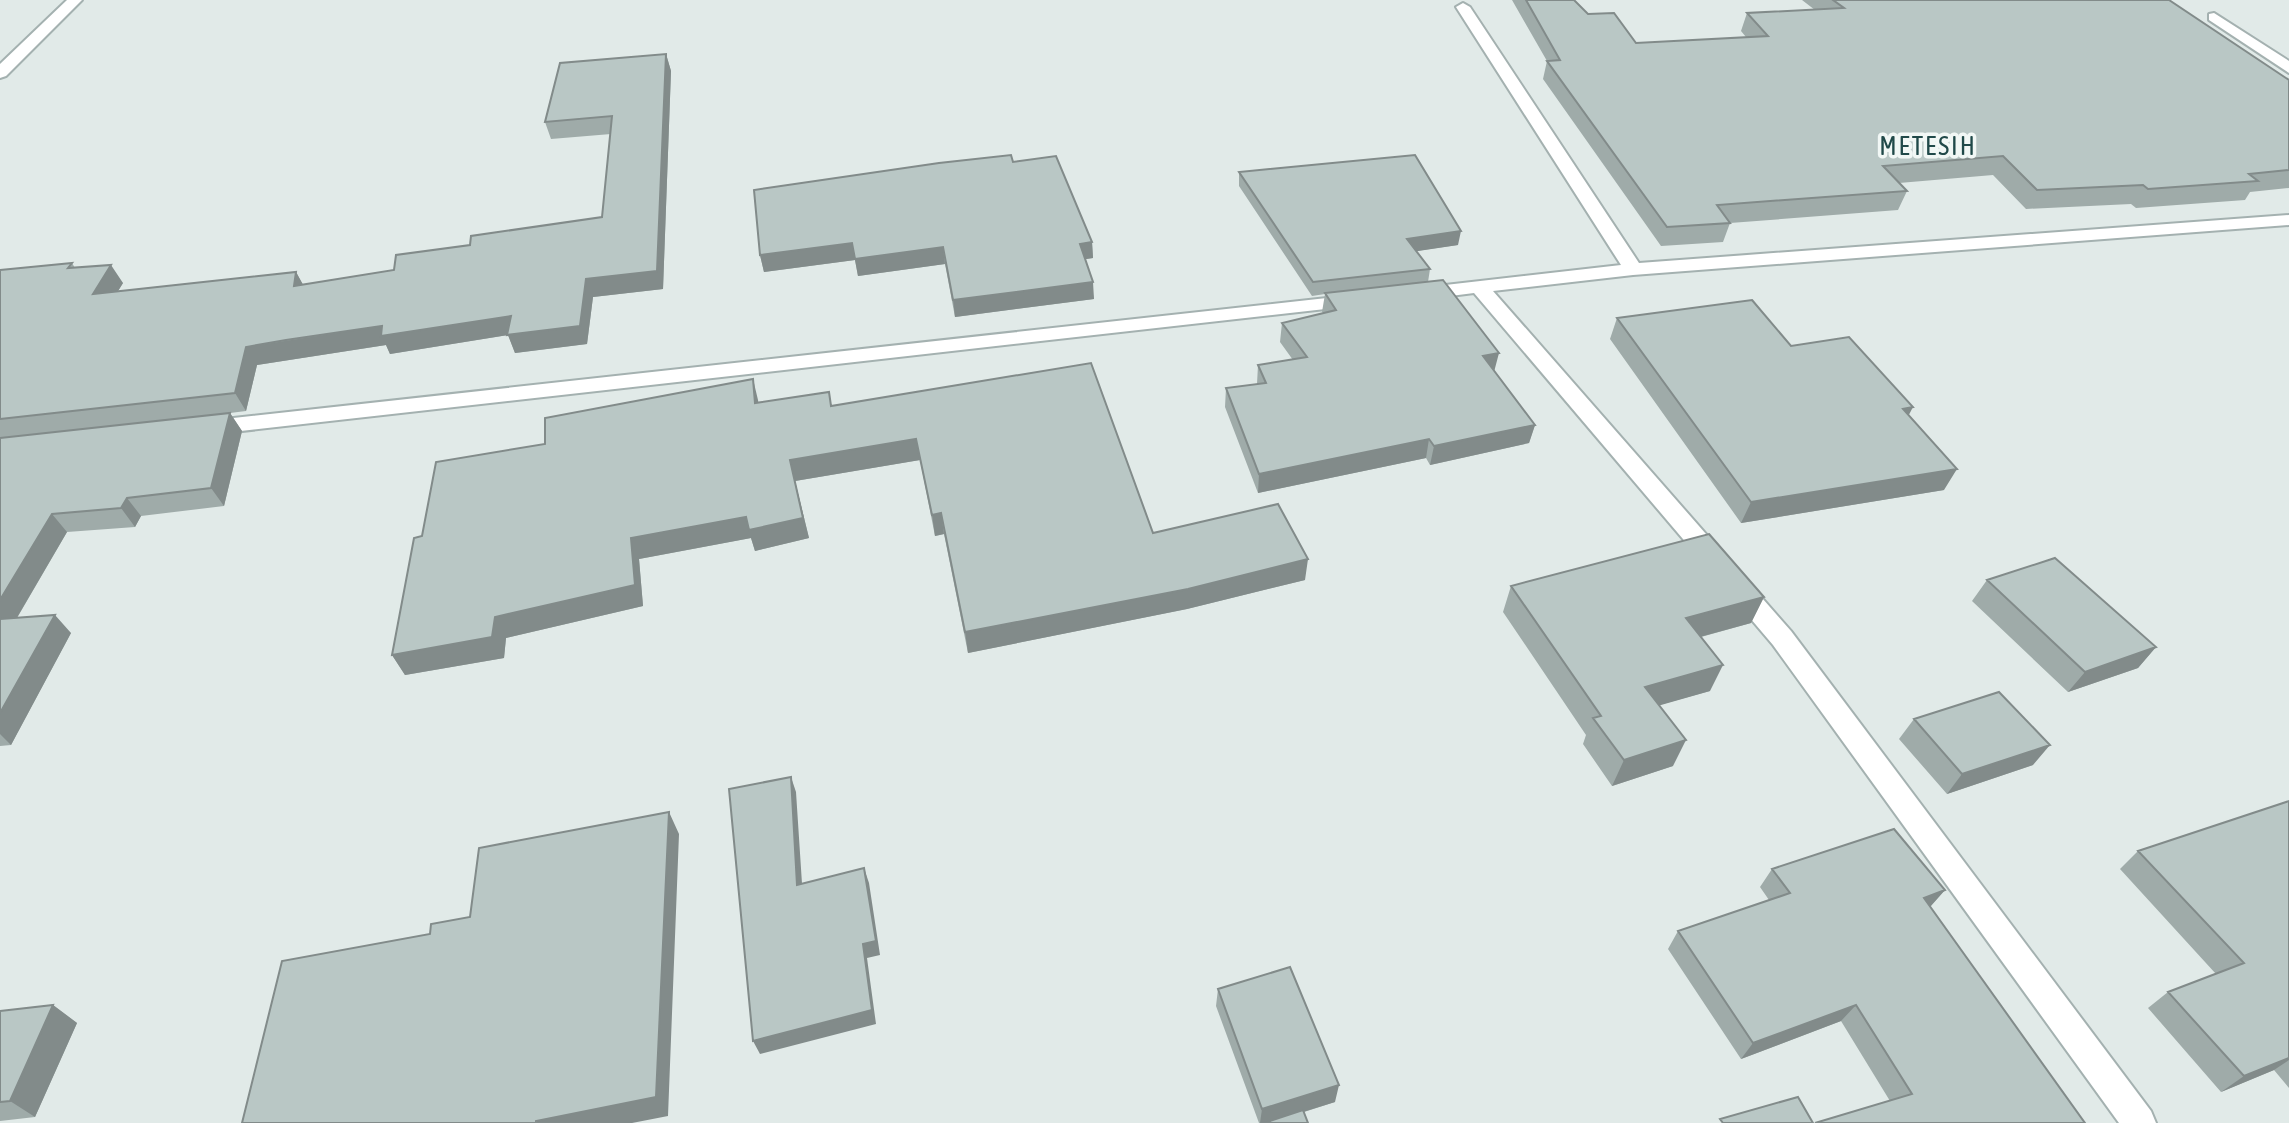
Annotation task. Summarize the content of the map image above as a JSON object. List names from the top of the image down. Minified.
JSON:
{"districts":["METESIH"]}
